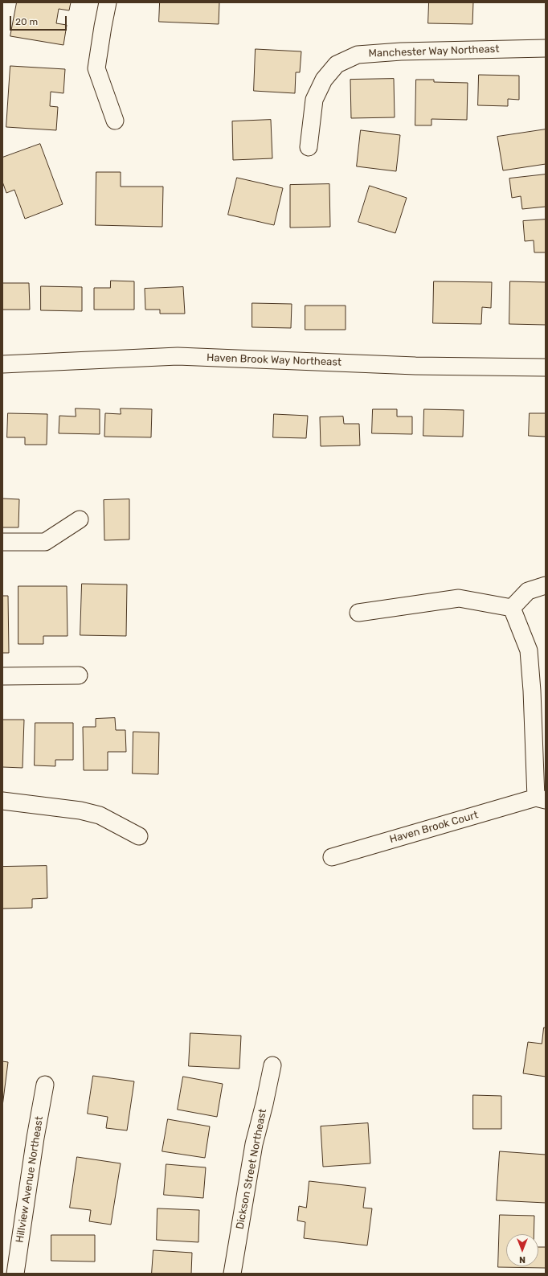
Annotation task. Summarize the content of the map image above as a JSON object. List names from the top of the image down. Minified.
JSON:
{"streets":{"street":["Manchester Way Northeast","Haven Brook Way Northeast","Haven Brook Court","Dickson Street Northeast","Hillview Avenue Northeast"]},"scale_bar":"20 m","north":"bottom"}
